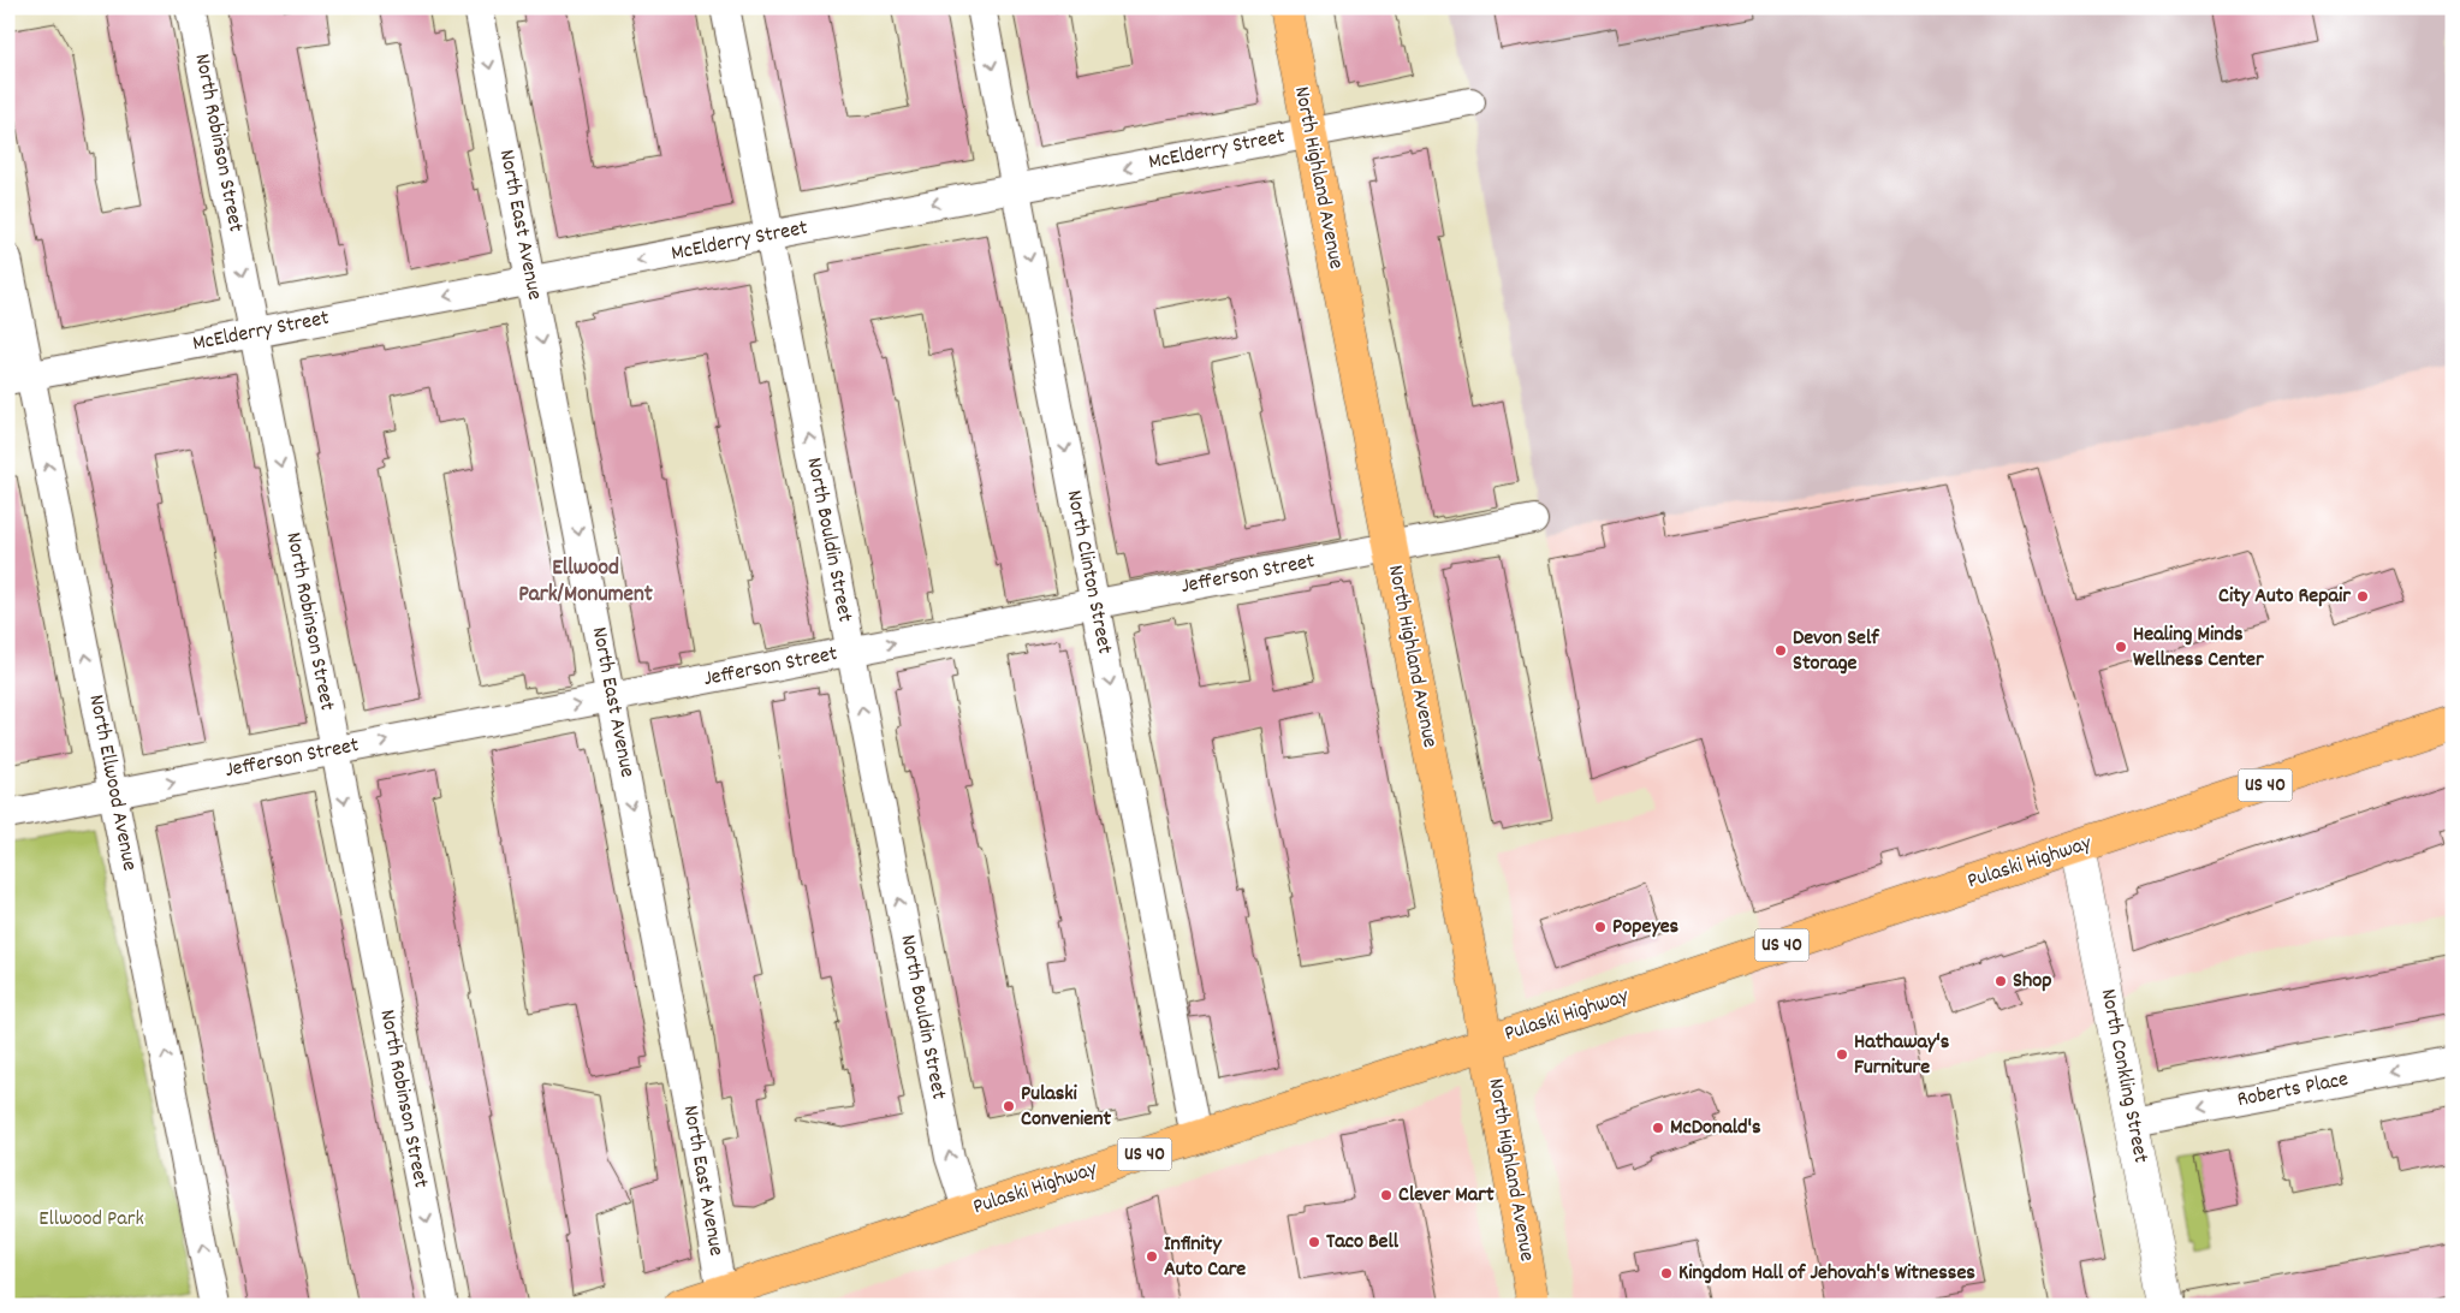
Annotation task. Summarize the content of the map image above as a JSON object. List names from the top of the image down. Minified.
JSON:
{"streets":{"main road":["North Highland Avenue","US 40","Pulaski Highway"],"street":["North Robinson Street","McElderry Street","North East Avenue","North Bouldin Street","North Clinton Street","Jefferson Street","North Ellwood Avenue","North Conkling Street","Roberts Place"]},"crossings":[["North Robinson Street","McElderry Street"],["North Robinson Street","Jefferson Street"],["McElderry Street","North Highland Avenue"],["McElderry Street","North East Avenue"],["McElderry Street","North Bouldin Street"],["McElderry Street","North Clinton Street"],["McElderry Street","North Ellwood Avenue"],["North Highland Avenue","Jefferson Street"],["North Highland Avenue","Pulaski Highway"],["North East Avenue","Jefferson Street"],["North East Avenue","Pulaski Highway"],["North Bouldin Street","Jefferson Street"],["North Bouldin Street","Pulaski Highway"],["North Clinton Street","Jefferson Street"],["North Clinton Street","Pulaski Highway"],["Jefferson Street","North Ellwood Avenue"],["Pulaski Highway","North Conkling Street"],["North Conkling Street","Roberts Place"]],"one_way":["North Robinson Street","McElderry Street","North East Avenue","North Bouldin Street","North Clinton Street","Jefferson Street","North Ellwood Avenue","Roberts Place"],"districts":["Ellwood Park/Monument"],"parks":["Ellwood Park"],"places":["City Auto Repair","Healing Minds Wellness Center","Devon Self Storage","Popeyes","Shop","Hathaway's Furniture","Pulaski Convenient","McDonald's","Clever Mart","Taco Bell","Infinity Auto Care","Kingdom Hall of Jehovah's Witnesses"]}
